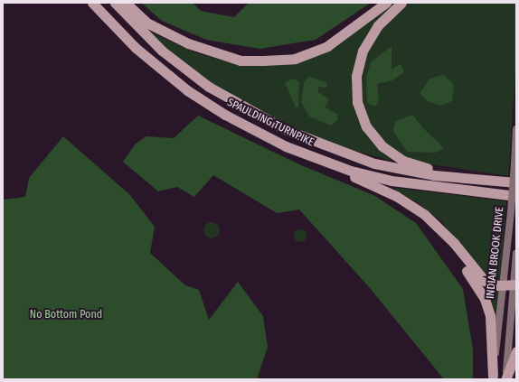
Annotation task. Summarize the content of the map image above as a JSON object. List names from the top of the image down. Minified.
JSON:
{"streets":{"highway":["SPAULDING TURNPIKE"],"main road":["INDIAN BROOK DRIVE"]},"parks":["No Bottom Pond"]}
